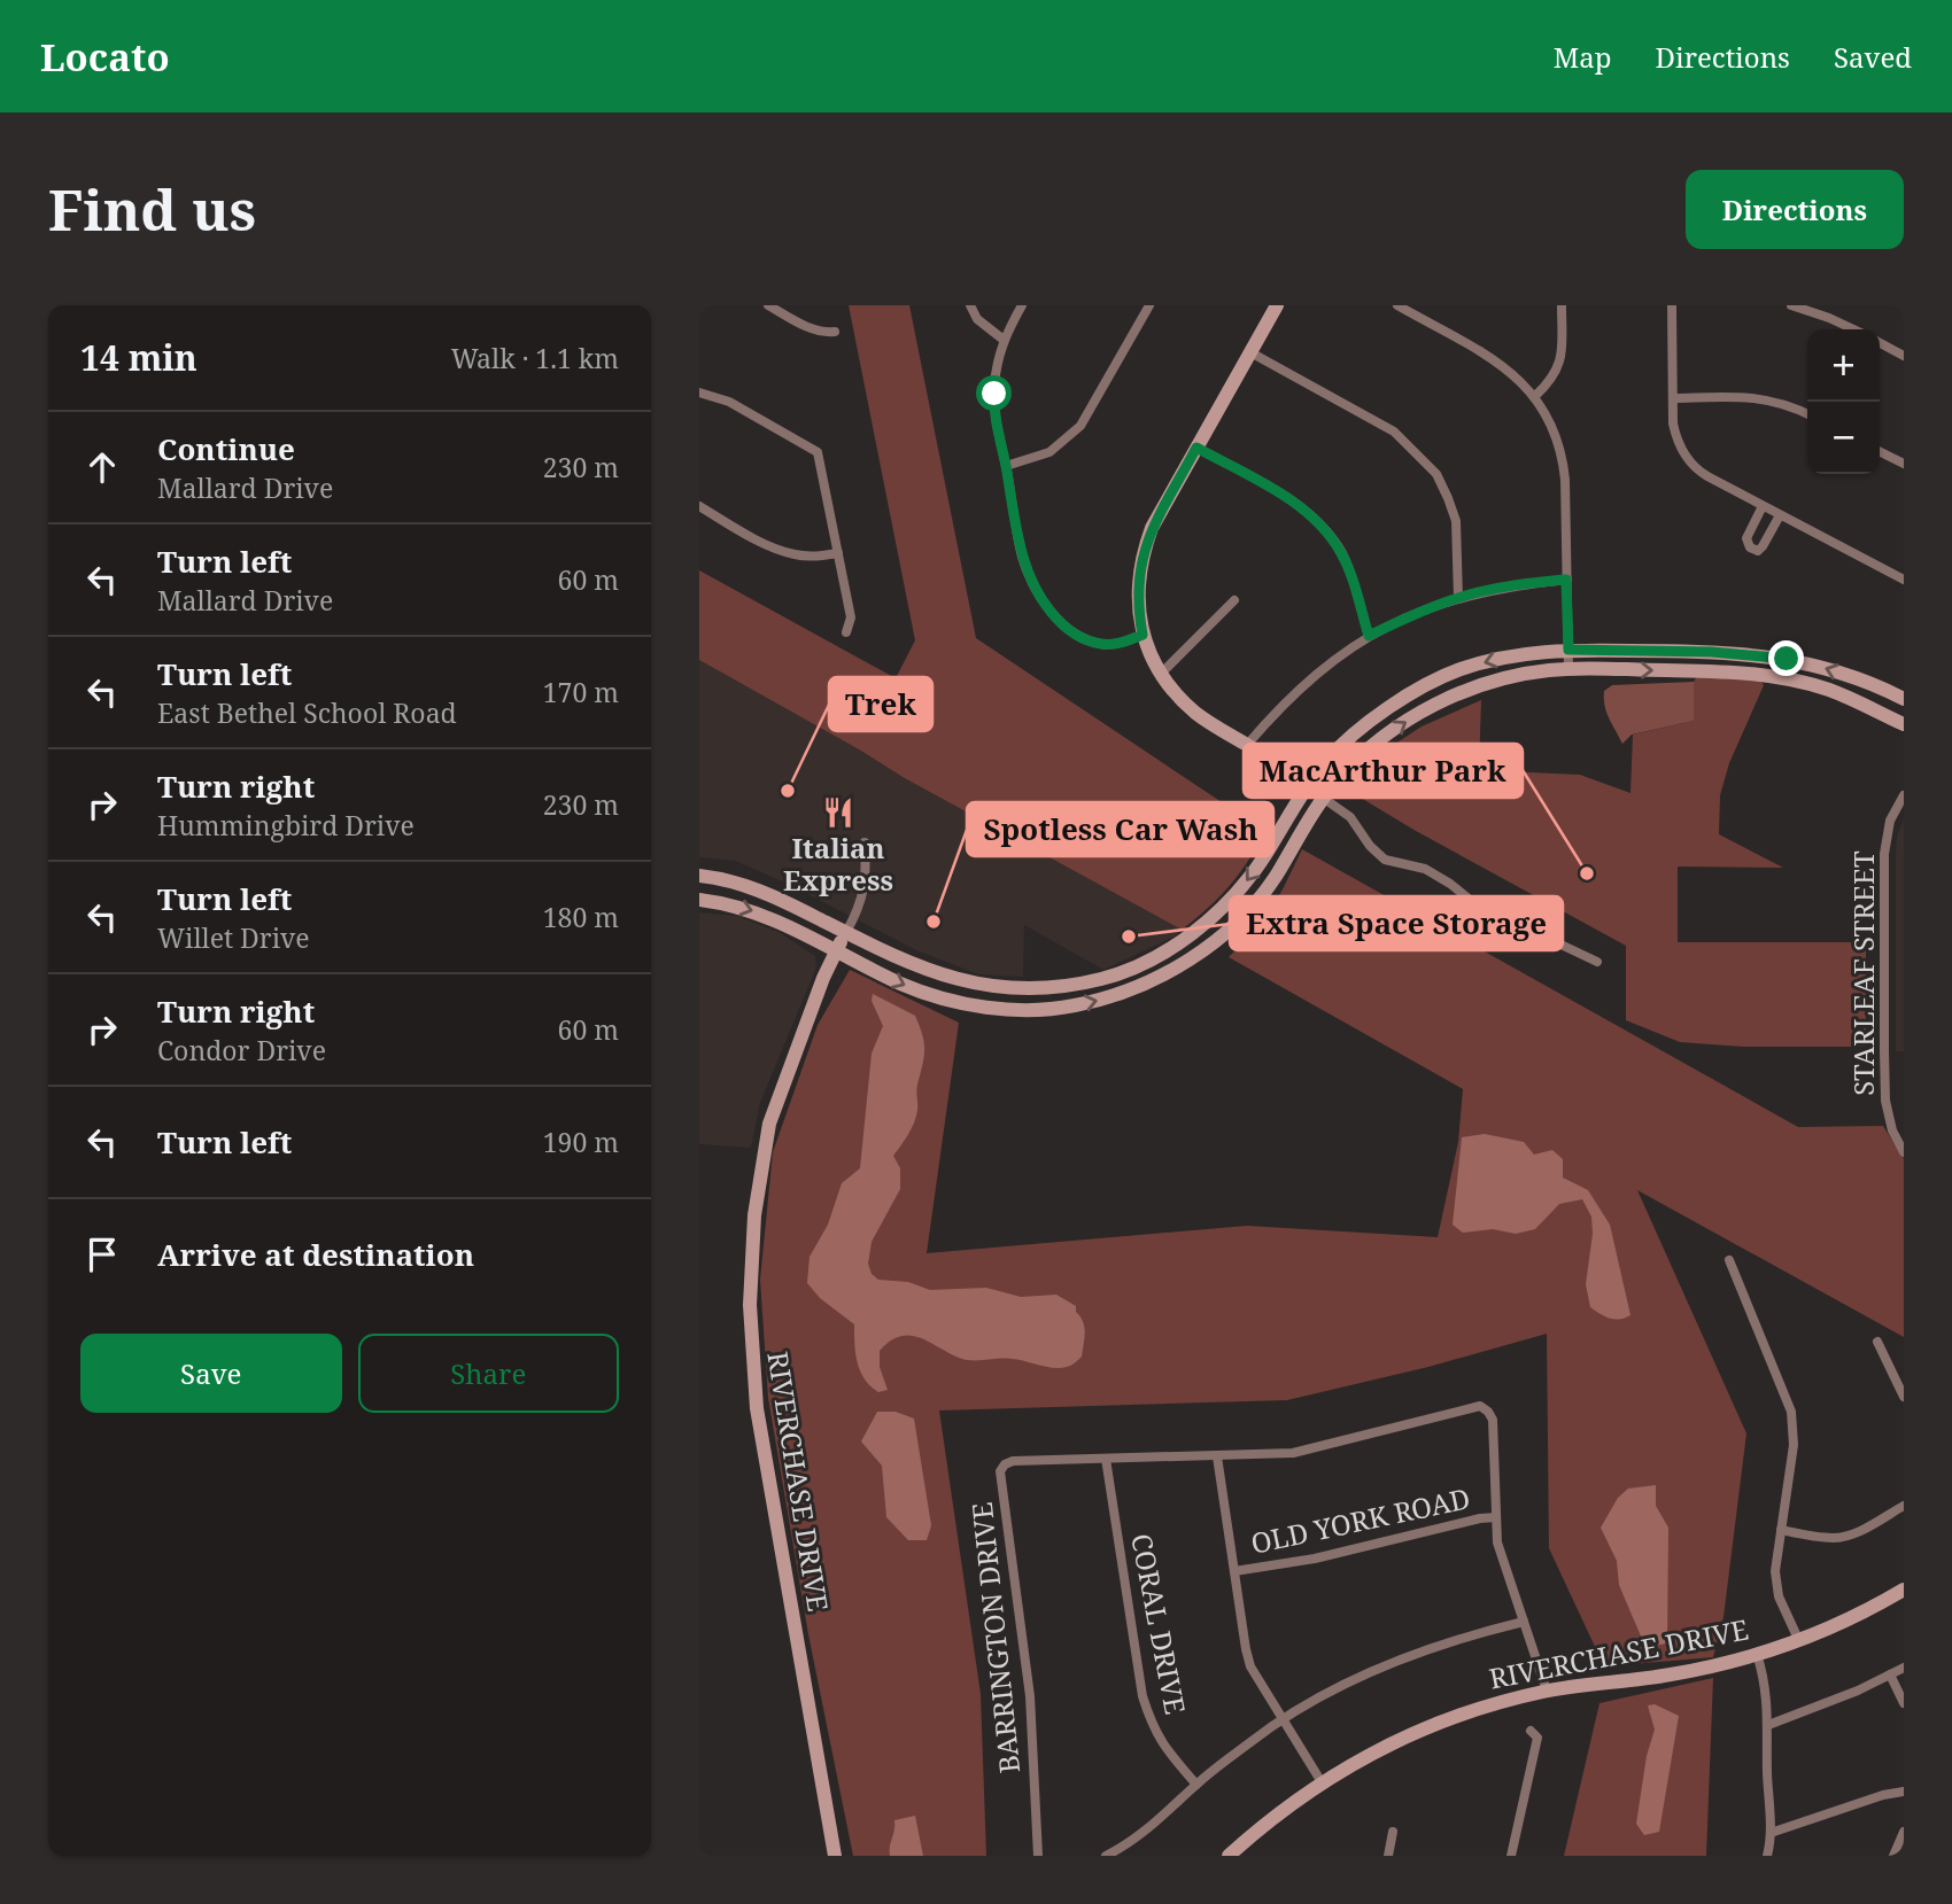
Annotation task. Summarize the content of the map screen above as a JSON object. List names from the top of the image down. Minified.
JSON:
{"streets":{"main road":["RIVERCHASE DRIVE"],"street":["STARLEAF STREET","OLD YORK ROAD","CORAL DRIVE","BARRINGTON DRIVE"]},"crossings":[["CORAL DRIVE","BARRINGTON DRIVE"]],"places":{"other":["Trek","MacArthur Park","Spotless Car Wash","Extra Space Storage"],"restaurant":["Italian Express"]},"page":{"header":"Locato","nav":["Map","Directions","Saved"],"buttons":["Directions",["Save","Share"]],"title":"Find us","heading":["14 min","Walk · 1.1 km"],"map_buttons":["+","−"],"list":[["Continue","Mallard Drive","230 m"],["Turn left","Mallard Drive","60 m"],["Turn left","East Bethel School Road","170 m"],["Turn right","Hummingbird Drive","230 m"],["Turn left","Willet Drive","180 m"],["Turn right","Condor Drive","60 m"],["Turn left","190 m"],"Arrive at destination"]}}
